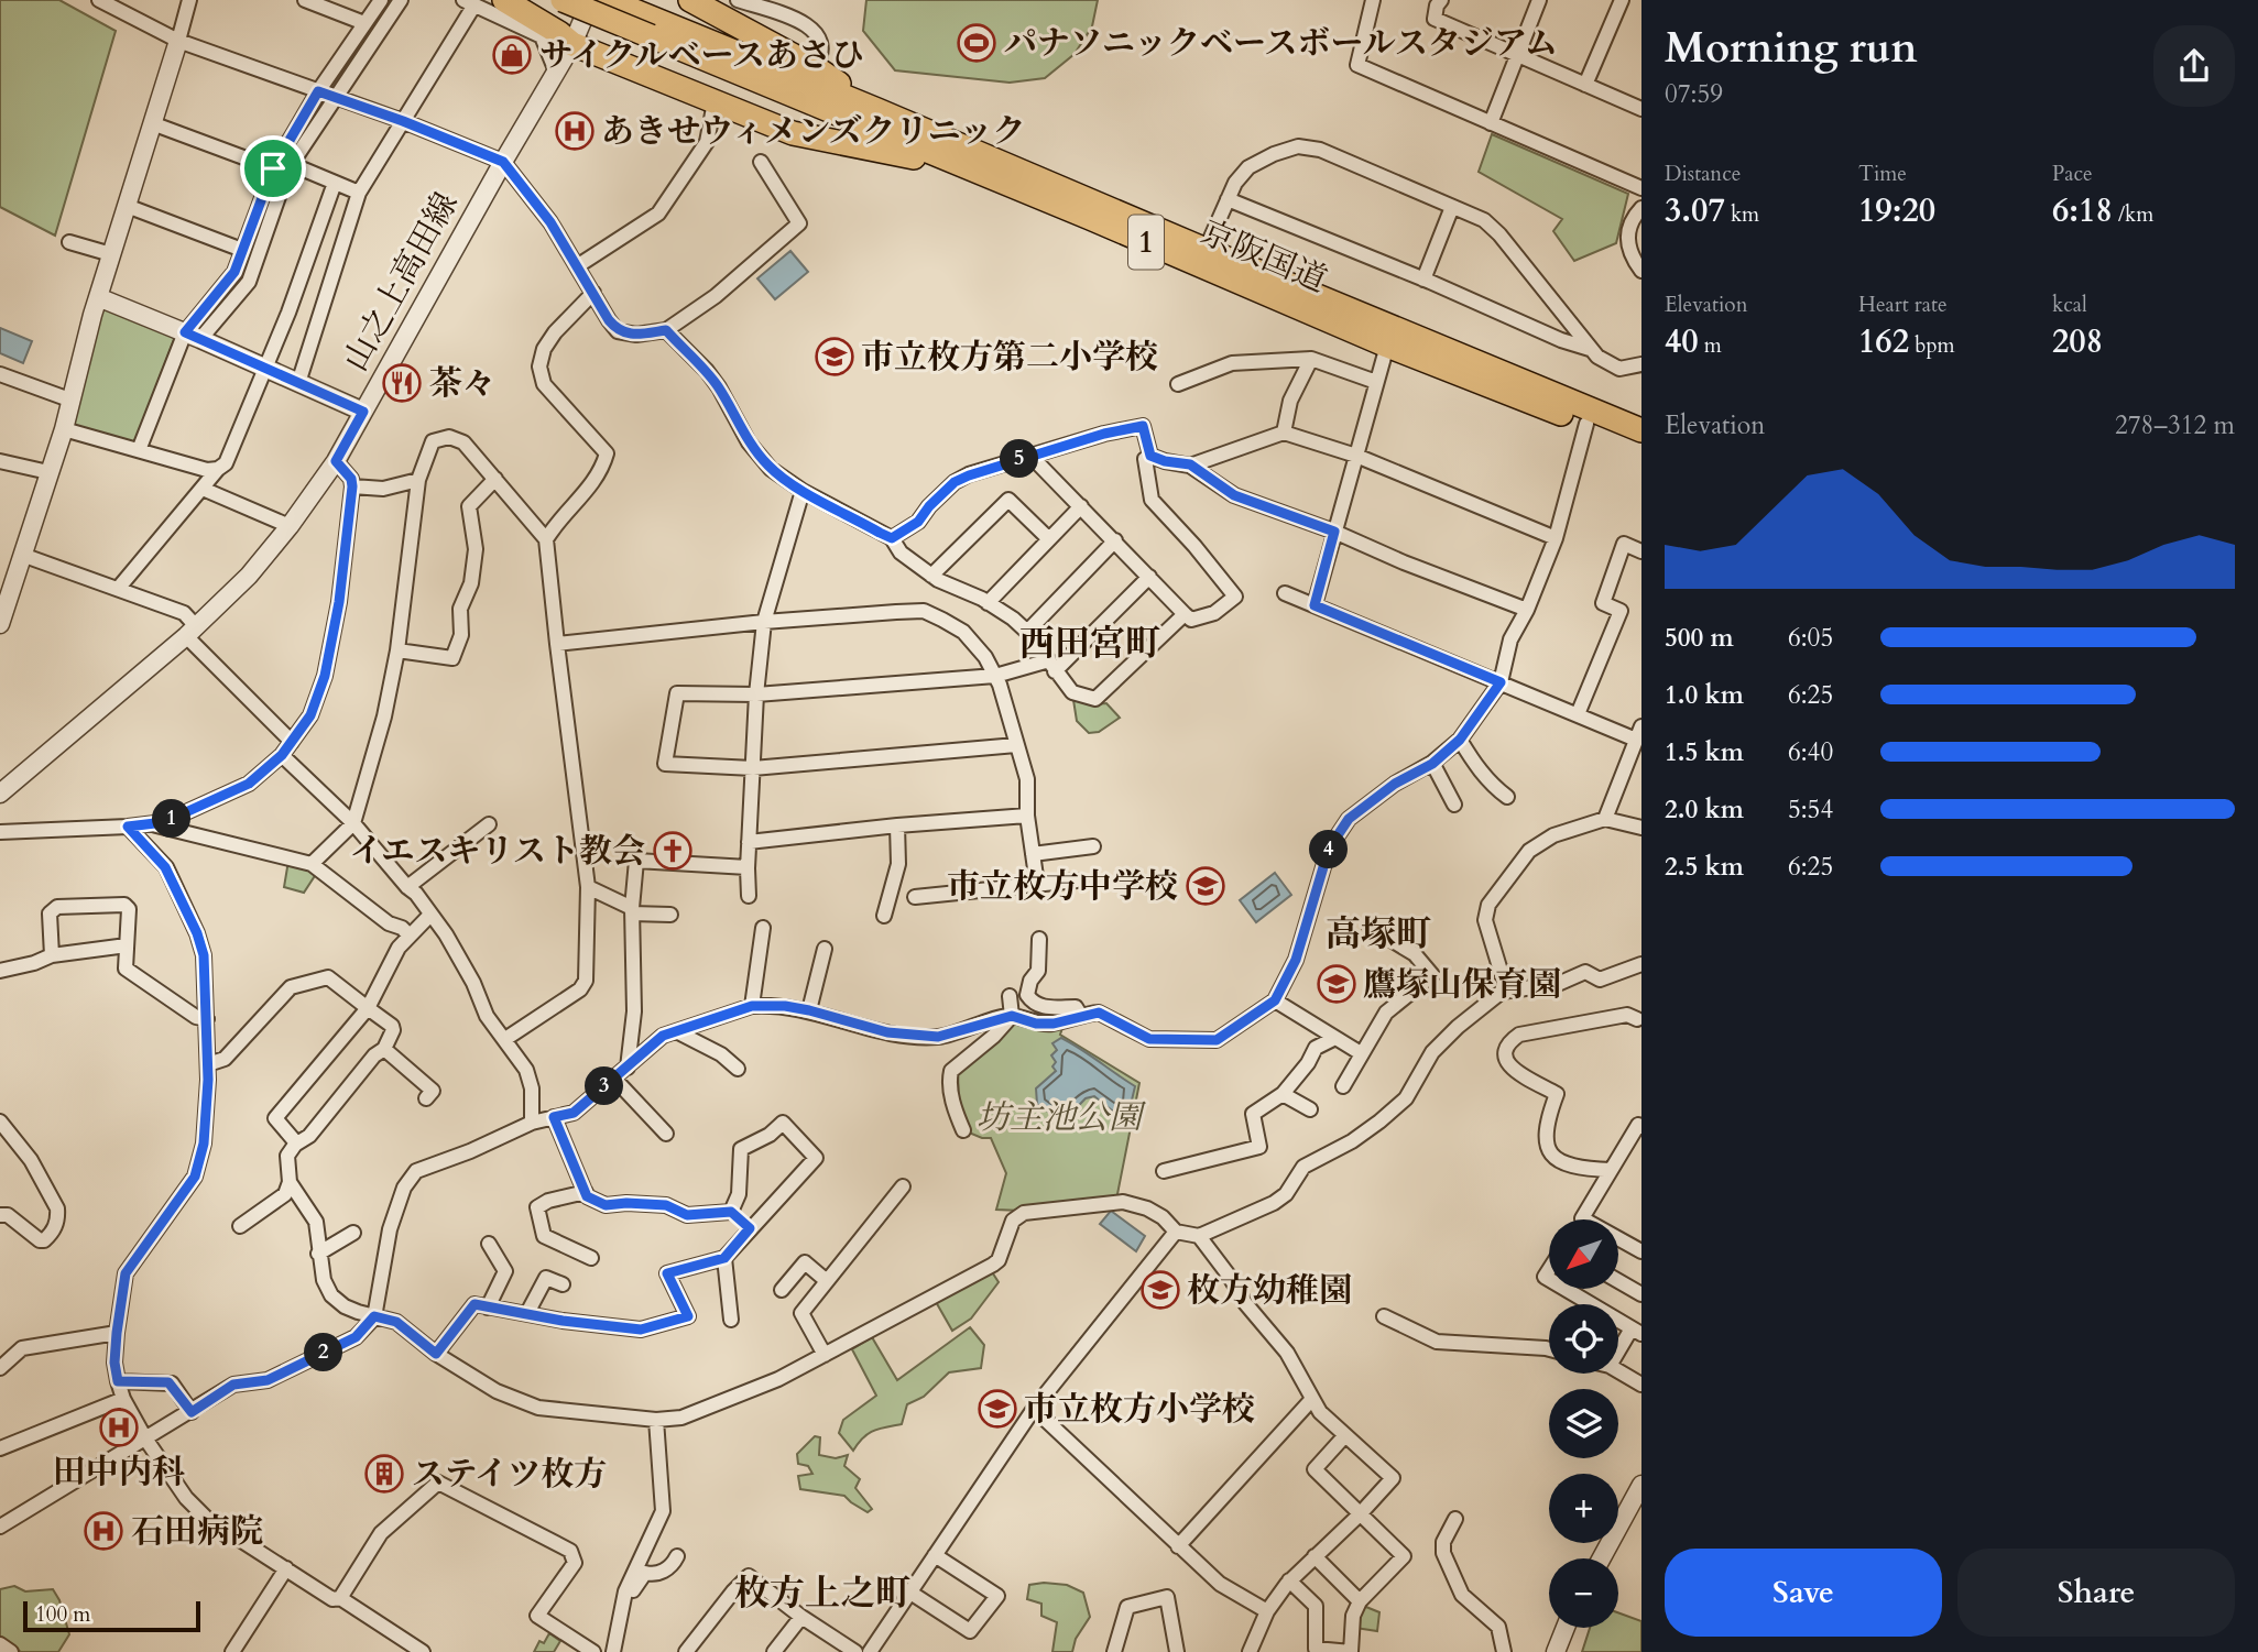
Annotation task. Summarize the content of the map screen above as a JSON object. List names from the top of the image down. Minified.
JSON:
{"streets":{"highway":["1","京阪国道"],"street":["山之上高田線"]},"crossings":[["1","京阪国道"]],"districts":["西田宮町","高塚町","枚方上之町"],"parks":["坊主池公園"],"places":{"sports":["パナソニックベースボールスタジアム"],"shop":["サイクルベースあさひ"],"hospital":["あきせウィメンズクリニック","田中内科","石田病院"],"school or university":["市立枚方第二小学校","市立枚方中学校","鷹塚山保育園","枚方幼稚園","市立枚方小学校"],"restaurant":["茶々"],"church":["イエスキリスト教会"],"building":["ステイツ枚方"]},"scale_bar":"100 m","north":"bottom left","page":{"heading":["Morning run","07:59"],"stats":[["Distance","3.07 km"],["Time","19:20"],["Pace","6:18 /km"],["Elevation","40 m"],["Heart rate","162 bpm"],["kcal","208"]],"chart":["Elevation","278–312 m"],"pins":["5","1","4","3","2"],"list":[{"name":"500 m","note":"6:05"},{"name":"1.0 km","note":"6:25"},{"name":"1.5 km","note":"6:40"},{"name":"2.0 km","note":"5:54"},{"name":"2.5 km","note":"6:25"}],"map_buttons":["+","−"],"buttons":["Save","Share"],"scale":"100 m"}}
